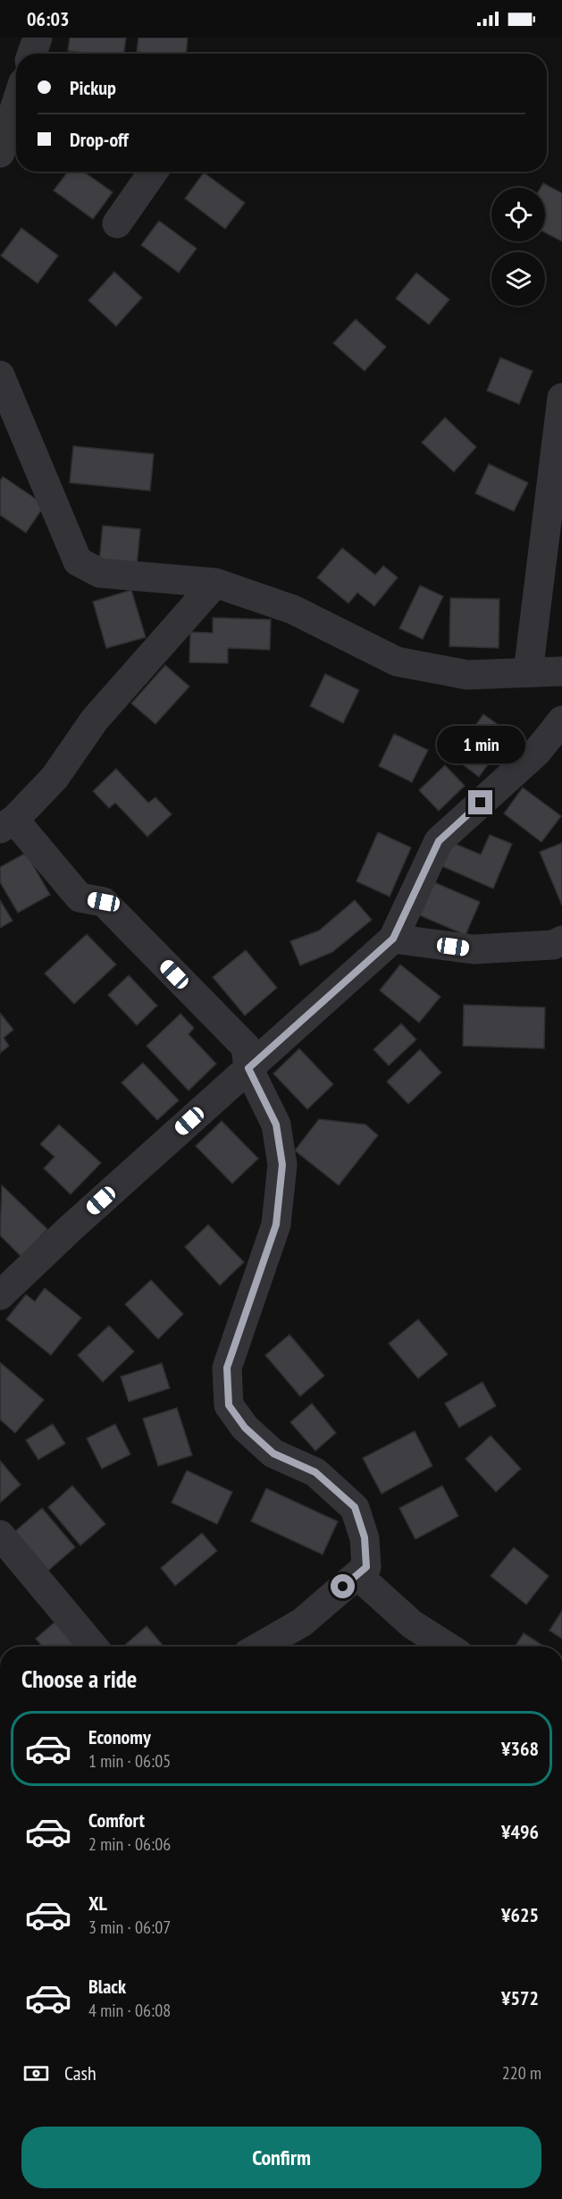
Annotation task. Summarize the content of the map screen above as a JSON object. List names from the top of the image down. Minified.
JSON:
{"page":{"status":"06:03","banner":["Pickup","Drop-off"],"bubble":"1 min","heading":"Choose a ride","list":[{"name":"Economy","note":"1 min · 06:05","value":"¥368"},{"name":"Comfort","note":"2 min · 06:06","value":"¥496"},{"name":"XL","note":"3 min · 06:07","value":"¥625"},{"name":"Black","note":"4 min · 06:08","value":"¥572"}],"pay":["Cash","220 m"],"buttons":"Confirm"}}
